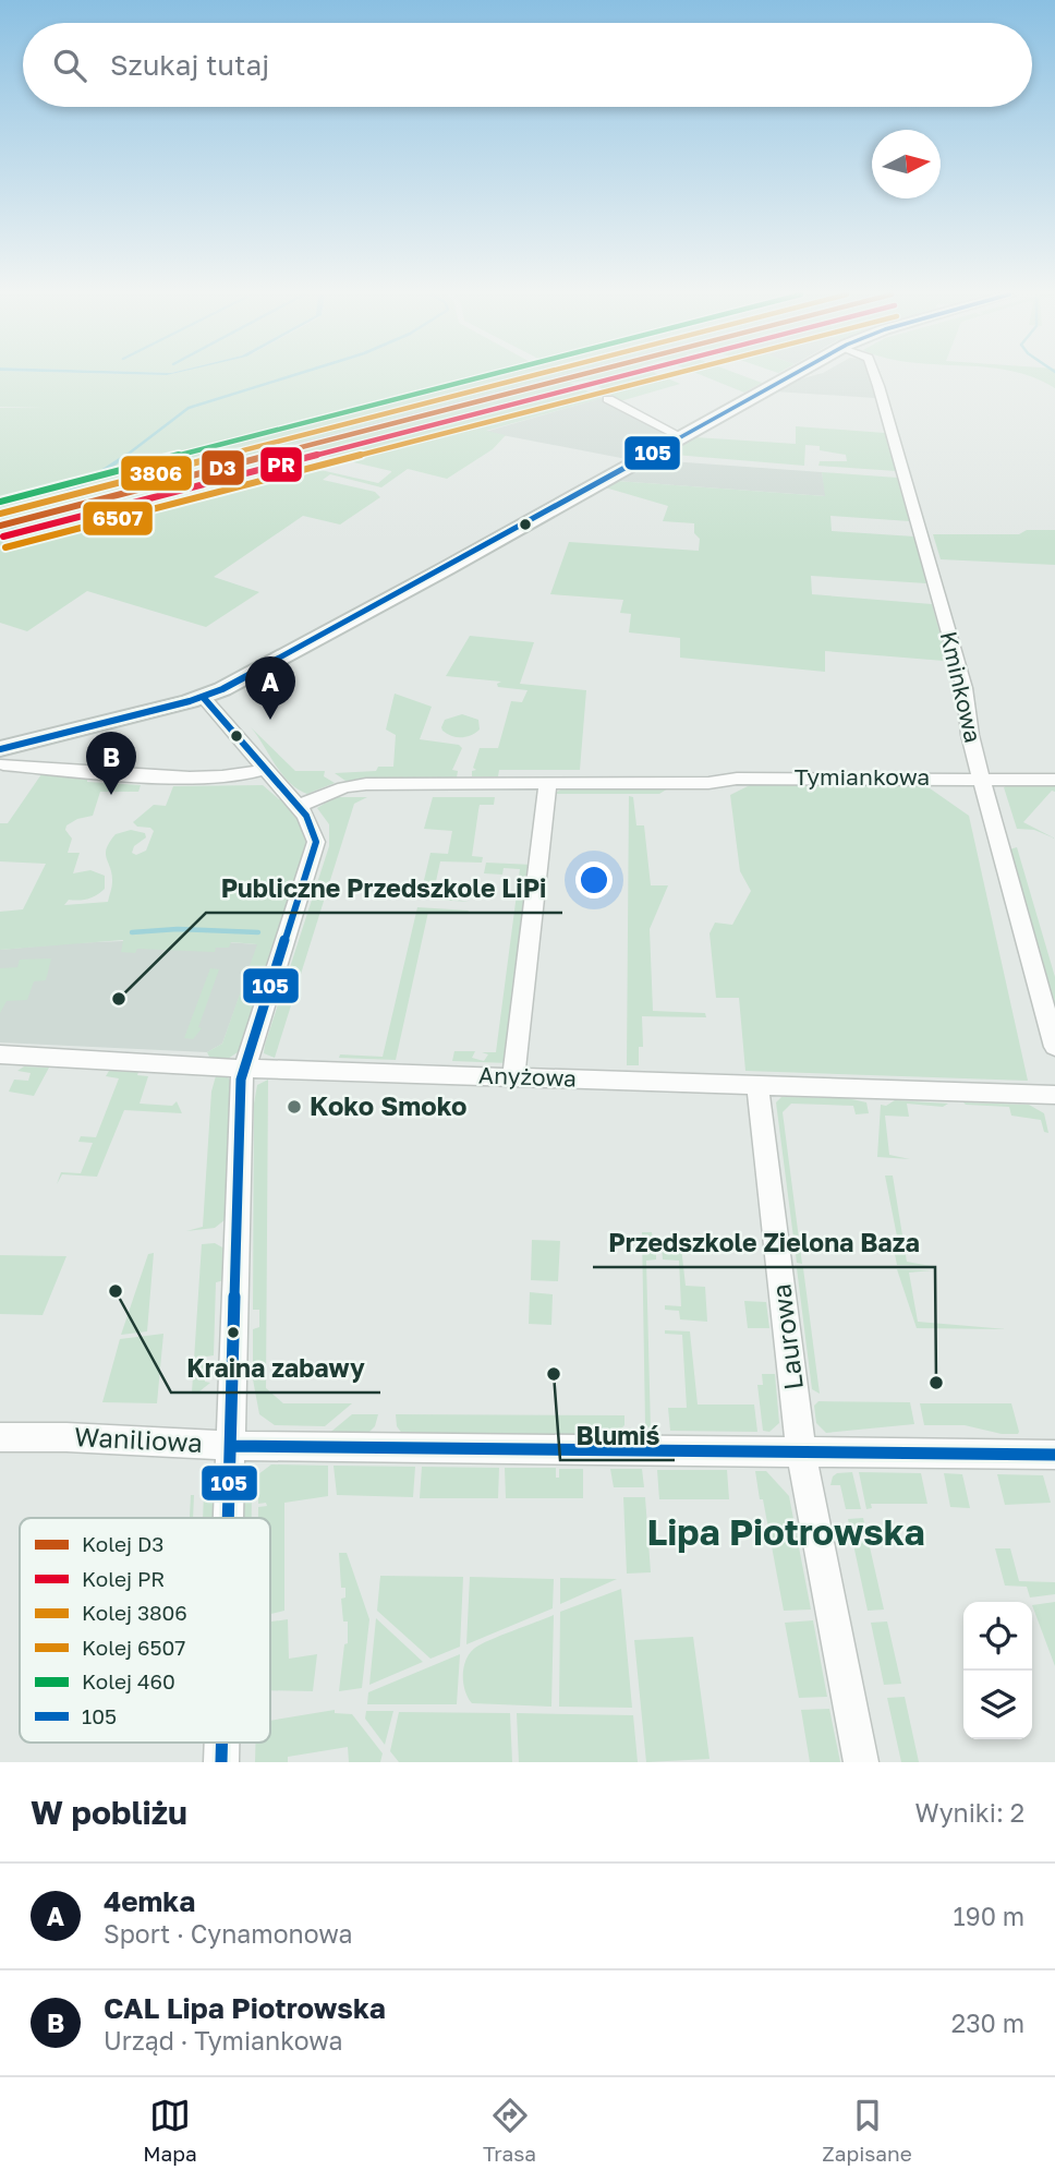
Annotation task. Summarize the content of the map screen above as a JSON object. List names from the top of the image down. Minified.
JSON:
{"streets":{"street":["Kminkowa","Tymiankowa","Anyżowa","Laurowa","Waniliowa"]},"crossings":[["Kminkowa","Tymiankowa"],["Anyżowa","Laurowa"],["Laurowa","Waniliowa"]],"districts":["Lipa Piotrowska"],"places":["Publiczne Przedszkole LiPi","Koko Smoko","Kraina zabawy","Blumiś","Przedszkole Zielona Baza"],"lines":["rail line D3","rail line PR","rail line 3806","rail line 6507","rail line 460","transit line 105"],"legend":["Kolej D3","Kolej PR","Kolej 3806","Kolej 6507","Kolej 460","105"],"north":"right","page":{"search":"Szukaj tutaj","pins":["A","B"],"heading":["W pobliżu","Wyniki: 2"],"list":[{"mark":"A","name":"4emka","note":"Sport · Cynamonowa","value":"190 m"},{"mark":"B","name":"CAL Lipa Piotrowska","note":"Urząd · Tymiankowa","value":"230 m"}],"nav":["Mapa","Trasa","Zapisane"]}}
